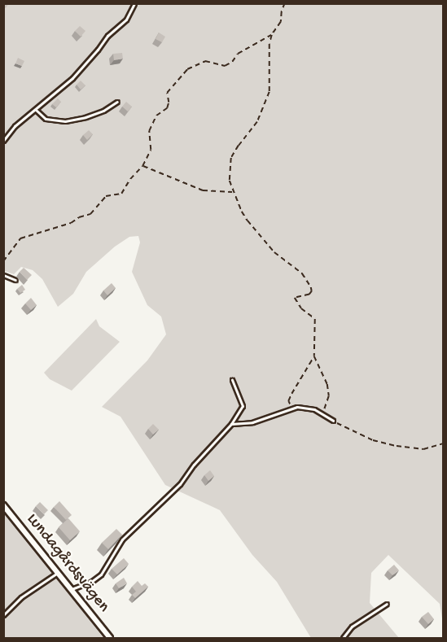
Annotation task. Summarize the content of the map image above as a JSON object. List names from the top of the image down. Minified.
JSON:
{"streets":{"street":["Lundagårdsvägen"]}}
